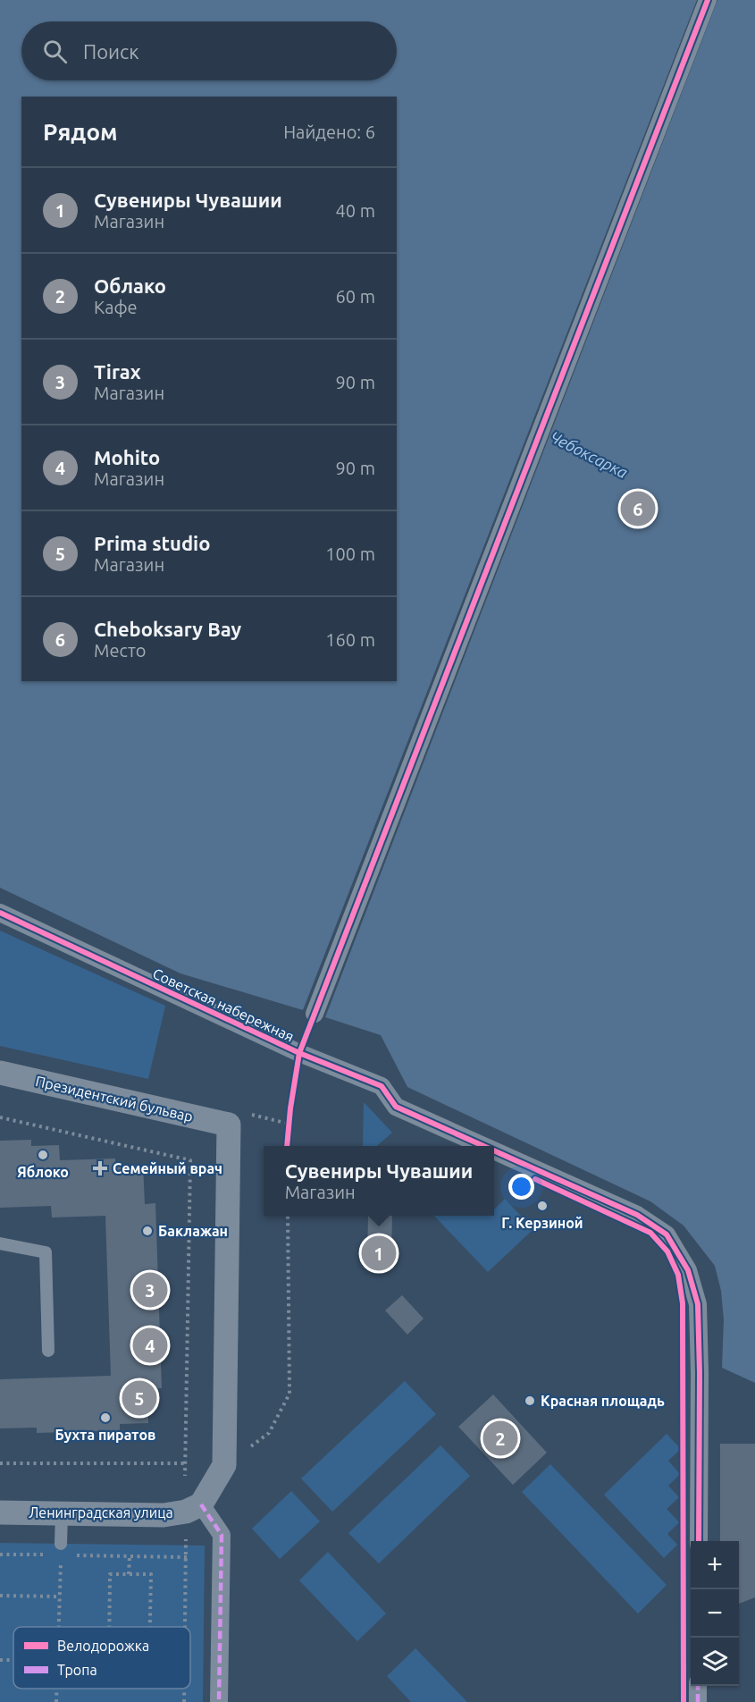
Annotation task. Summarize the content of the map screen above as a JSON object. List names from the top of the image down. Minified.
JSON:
{"streets":{"street":["Советская набережная","Президентский бульвар","Ленинградская улица"]},"water":["Чебоксарка"],"places":{"other":["Яблоко","Г. Керзиной","Баклажан","Красная площадь","Бухта пиратов"],"health":["Семейный врач"]},"legend":["Велодорожка","Тропа"],"page":{"search":"Поиск","heading":["Рядом","Найдено: 6"],"list":[{"mark":"1","name":"Сувениры Чувашии","note":"Магазин","value":"40 m"},{"mark":"2","name":"Облако","note":"Кафе","value":"60 m"},{"mark":"3","name":"Tirax","note":"Магазин","value":"90 m"},{"mark":"4","name":"Mohito","note":"Магазин","value":"90 m"},{"mark":"5","name":"Prima studio","note":"Магазин","value":"100 m"},{"mark":"6","name":"Cheboksary Bay","note":"Место","value":"160 m"}],"pins":["6","1","3","4","5","2"],"popup":["Сувениры Чувашии","Магазин"],"map_buttons":["+","−"]}}
